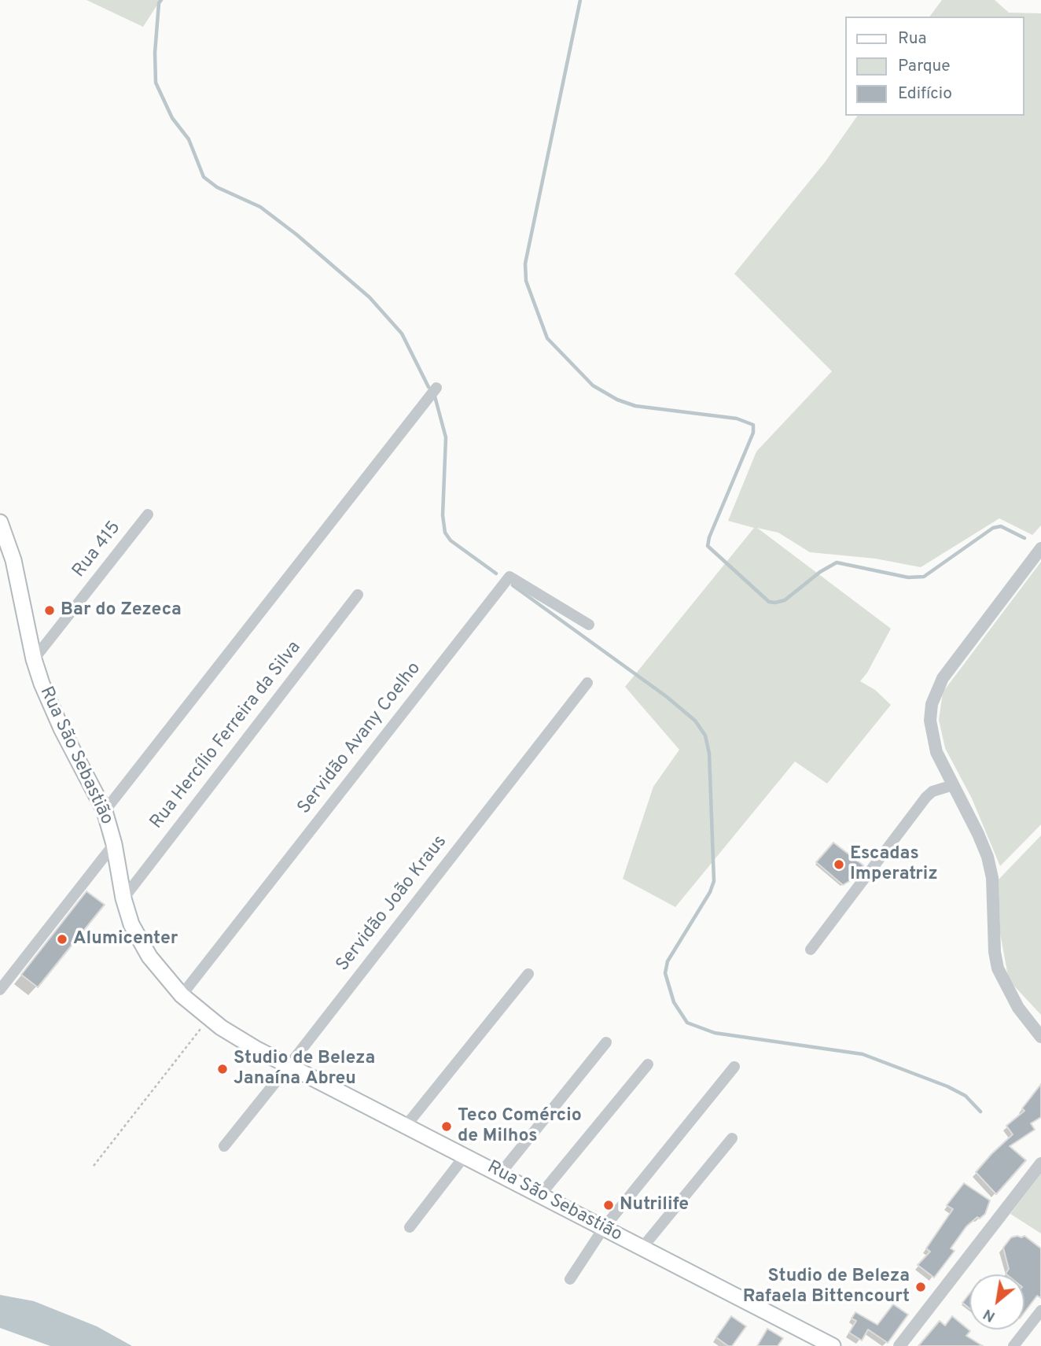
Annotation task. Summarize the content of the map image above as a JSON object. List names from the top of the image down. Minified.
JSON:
{"streets":{"main road":["Rua São Sebastião"],"street":["Rua 415","Rua Hercílio Ferreira da Silva","Servidão Avany Coelho","Servidão João Kraus"]},"crossings":[["Rua 415","Rua São Sebastião"],["Rua Hercílio Ferreira da Silva","Rua São Sebastião"],["Servidão Avany Coelho","Rua São Sebastião"],["Rua São Sebastião","Servidão João Kraus"]],"places":["Bar do Zezeca","Escadas Imperatriz","Alumicenter","Studio de Beleza Janaína Abreu","Teco Comércio de Milhos","Nutrilife","Studio de Beleza Rafaela Bittencourt"],"legend":["Rua","Parque","Edifício"],"north":"bottom left"}
